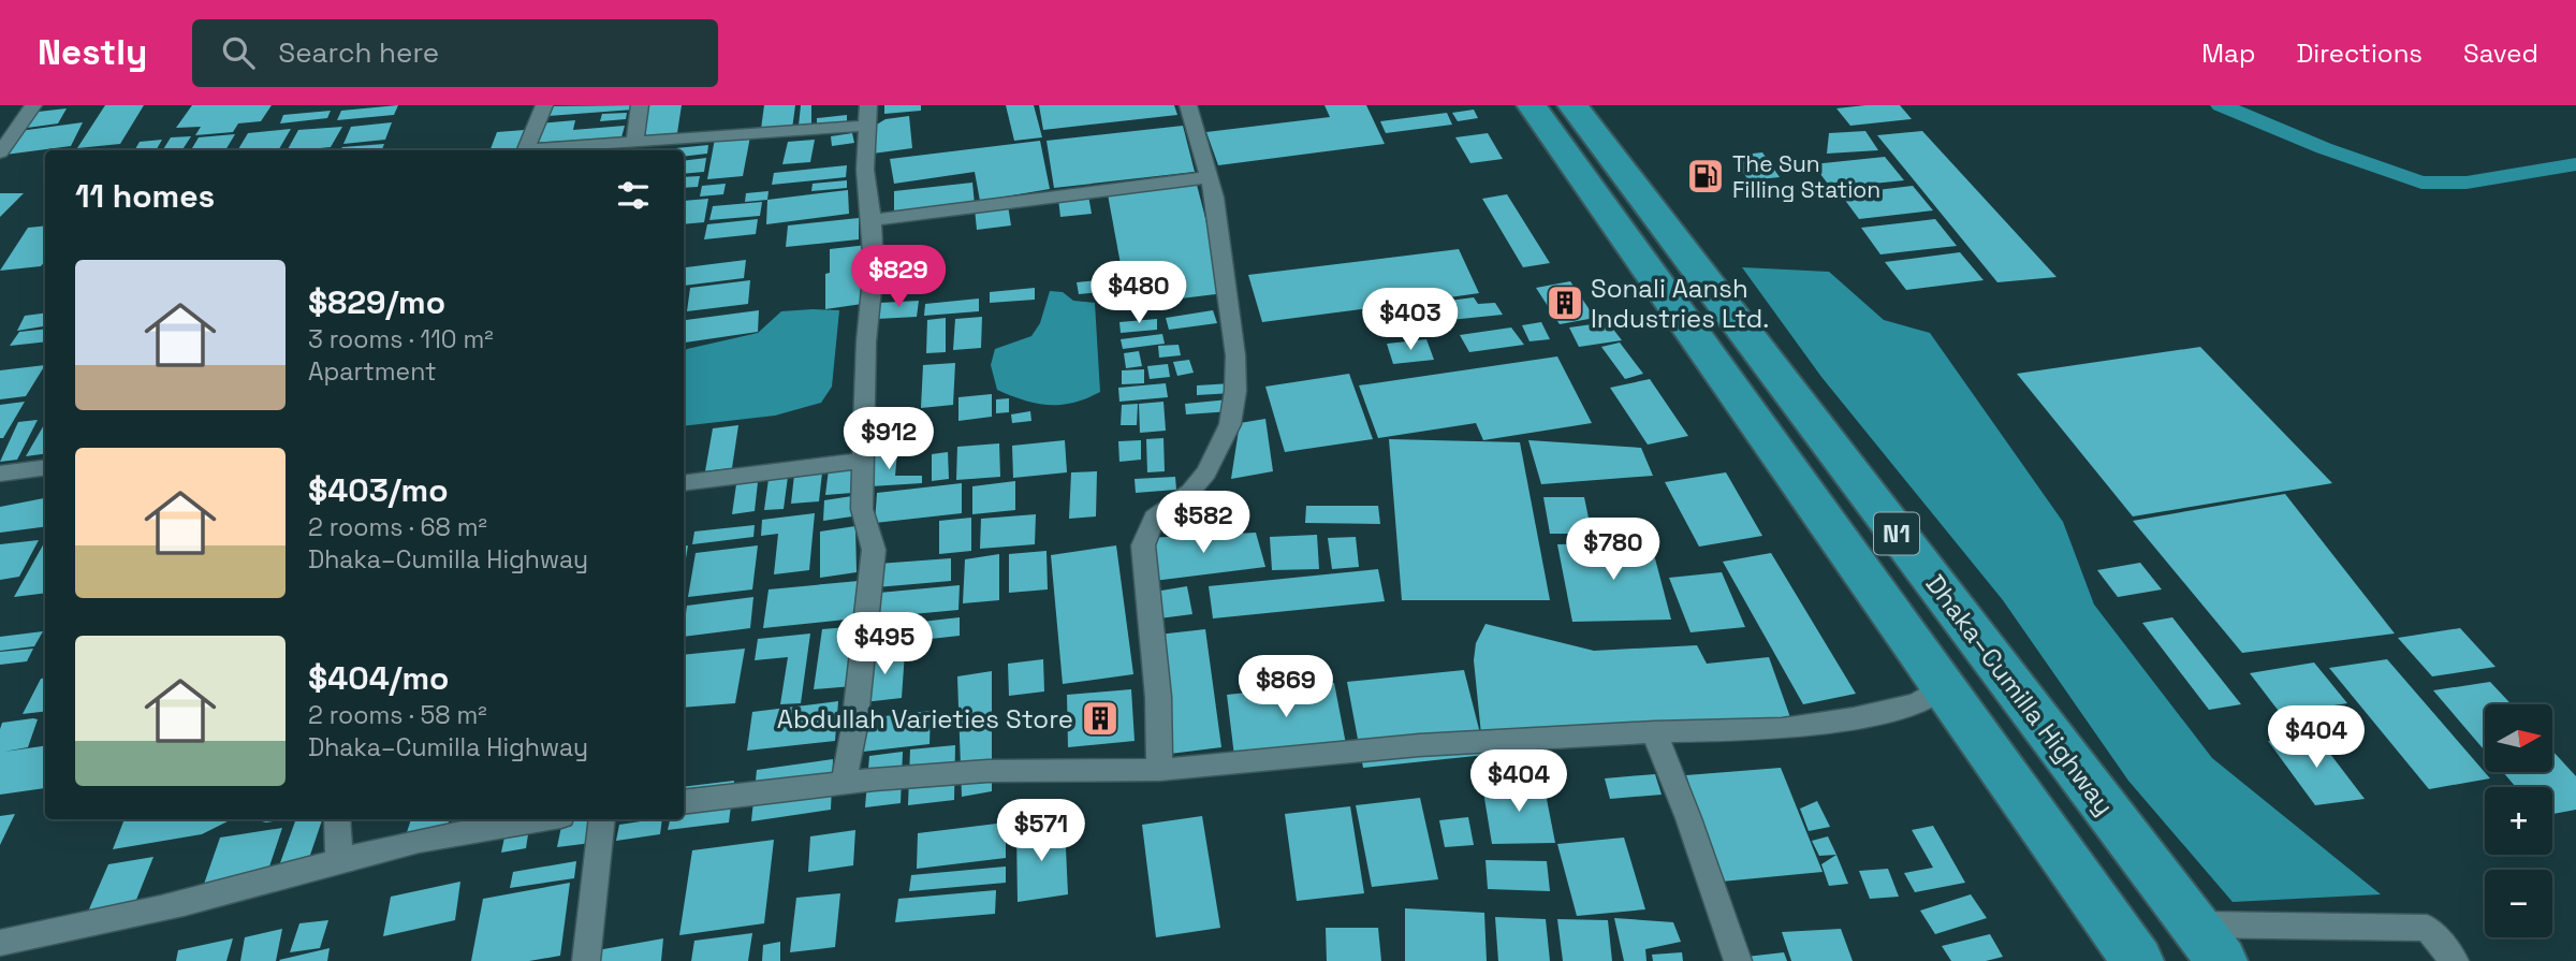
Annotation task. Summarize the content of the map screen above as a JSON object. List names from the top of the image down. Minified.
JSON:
{"streets":{"highway":["N1","Dhaka–Cumilla Highway"]},"places":{"fuel station":["The Sun Filling Station"],"building":["Sonali Aansh Industries Ltd.","Abdullah Varieties Store"]},"north":"right","page":{"header":"Nestly","search":"Search here","nav":["Map","Directions","Saved"],"heading":"11 homes","list":[{"name":"$829/mo","note":"3 rooms · 110 m² · Apartment"},{"name":"$403/mo","note":"2 rooms · 68 m² · Dhaka–Cumilla Highway"},{"name":"$404/mo","note":"2 rooms · 58 m² · Dhaka–Cumilla Highway"}],"price":["$829","$480","$403","$912","$582","$780","$495","$869","$404","$404","$571"],"map_buttons":["+","−"]}}
